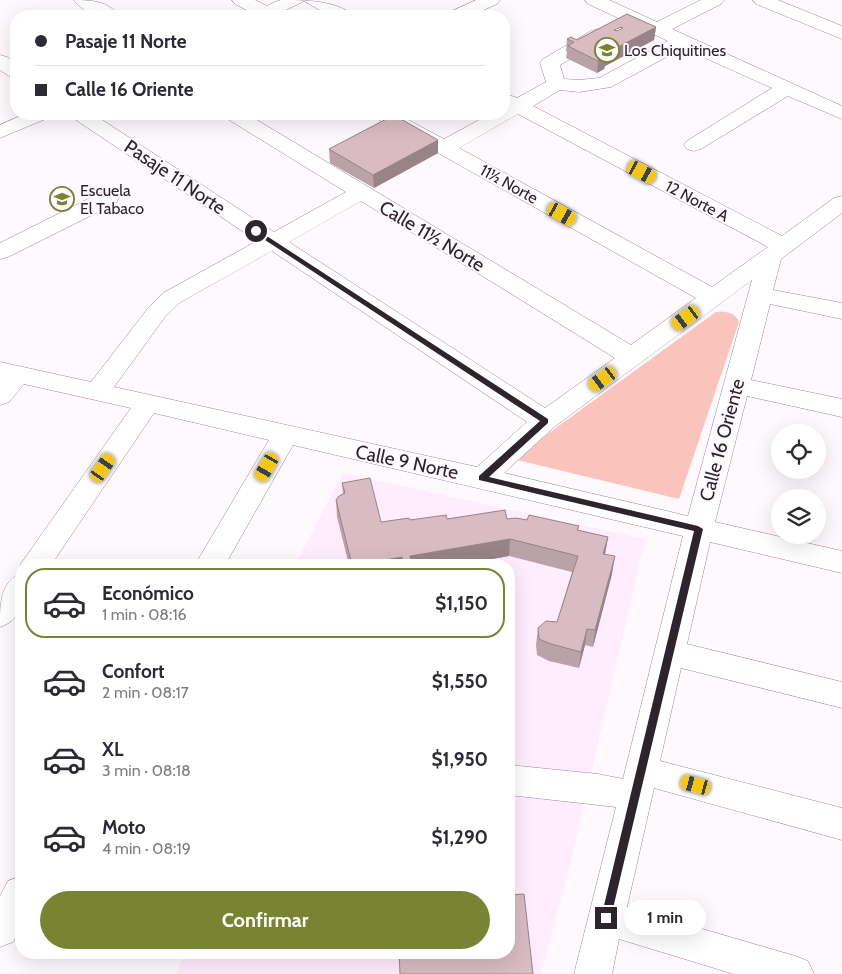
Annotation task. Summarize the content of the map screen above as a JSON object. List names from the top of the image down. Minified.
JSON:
{"streets":{"street":["Pasaje 11 Norte","11½ Norte","12 Norte A","Calle 11½ Norte","Calle 16 Oriente","Calle 9 Norte"]},"crossings":[["12 Norte A","Calle 16 Oriente"],["Calle 16 Oriente","Calle 9 Norte"]],"places":{"school or university":["Los Chiquitines","Escuela El Tabaco"]},"page":{"banner":["Pasaje 11 Norte","Calle 16 Oriente"],"list":[{"name":"Económico","note":"1 min · 08:16","value":"$1,150"},{"name":"Confort","note":"2 min · 08:17","value":"$1,550"},{"name":"XL","note":"3 min · 08:18","value":"$1,950"},{"name":"Moto","note":"4 min · 08:19","value":"$1,290"}],"buttons":"Confirmar","bubble":"1 min"}}
